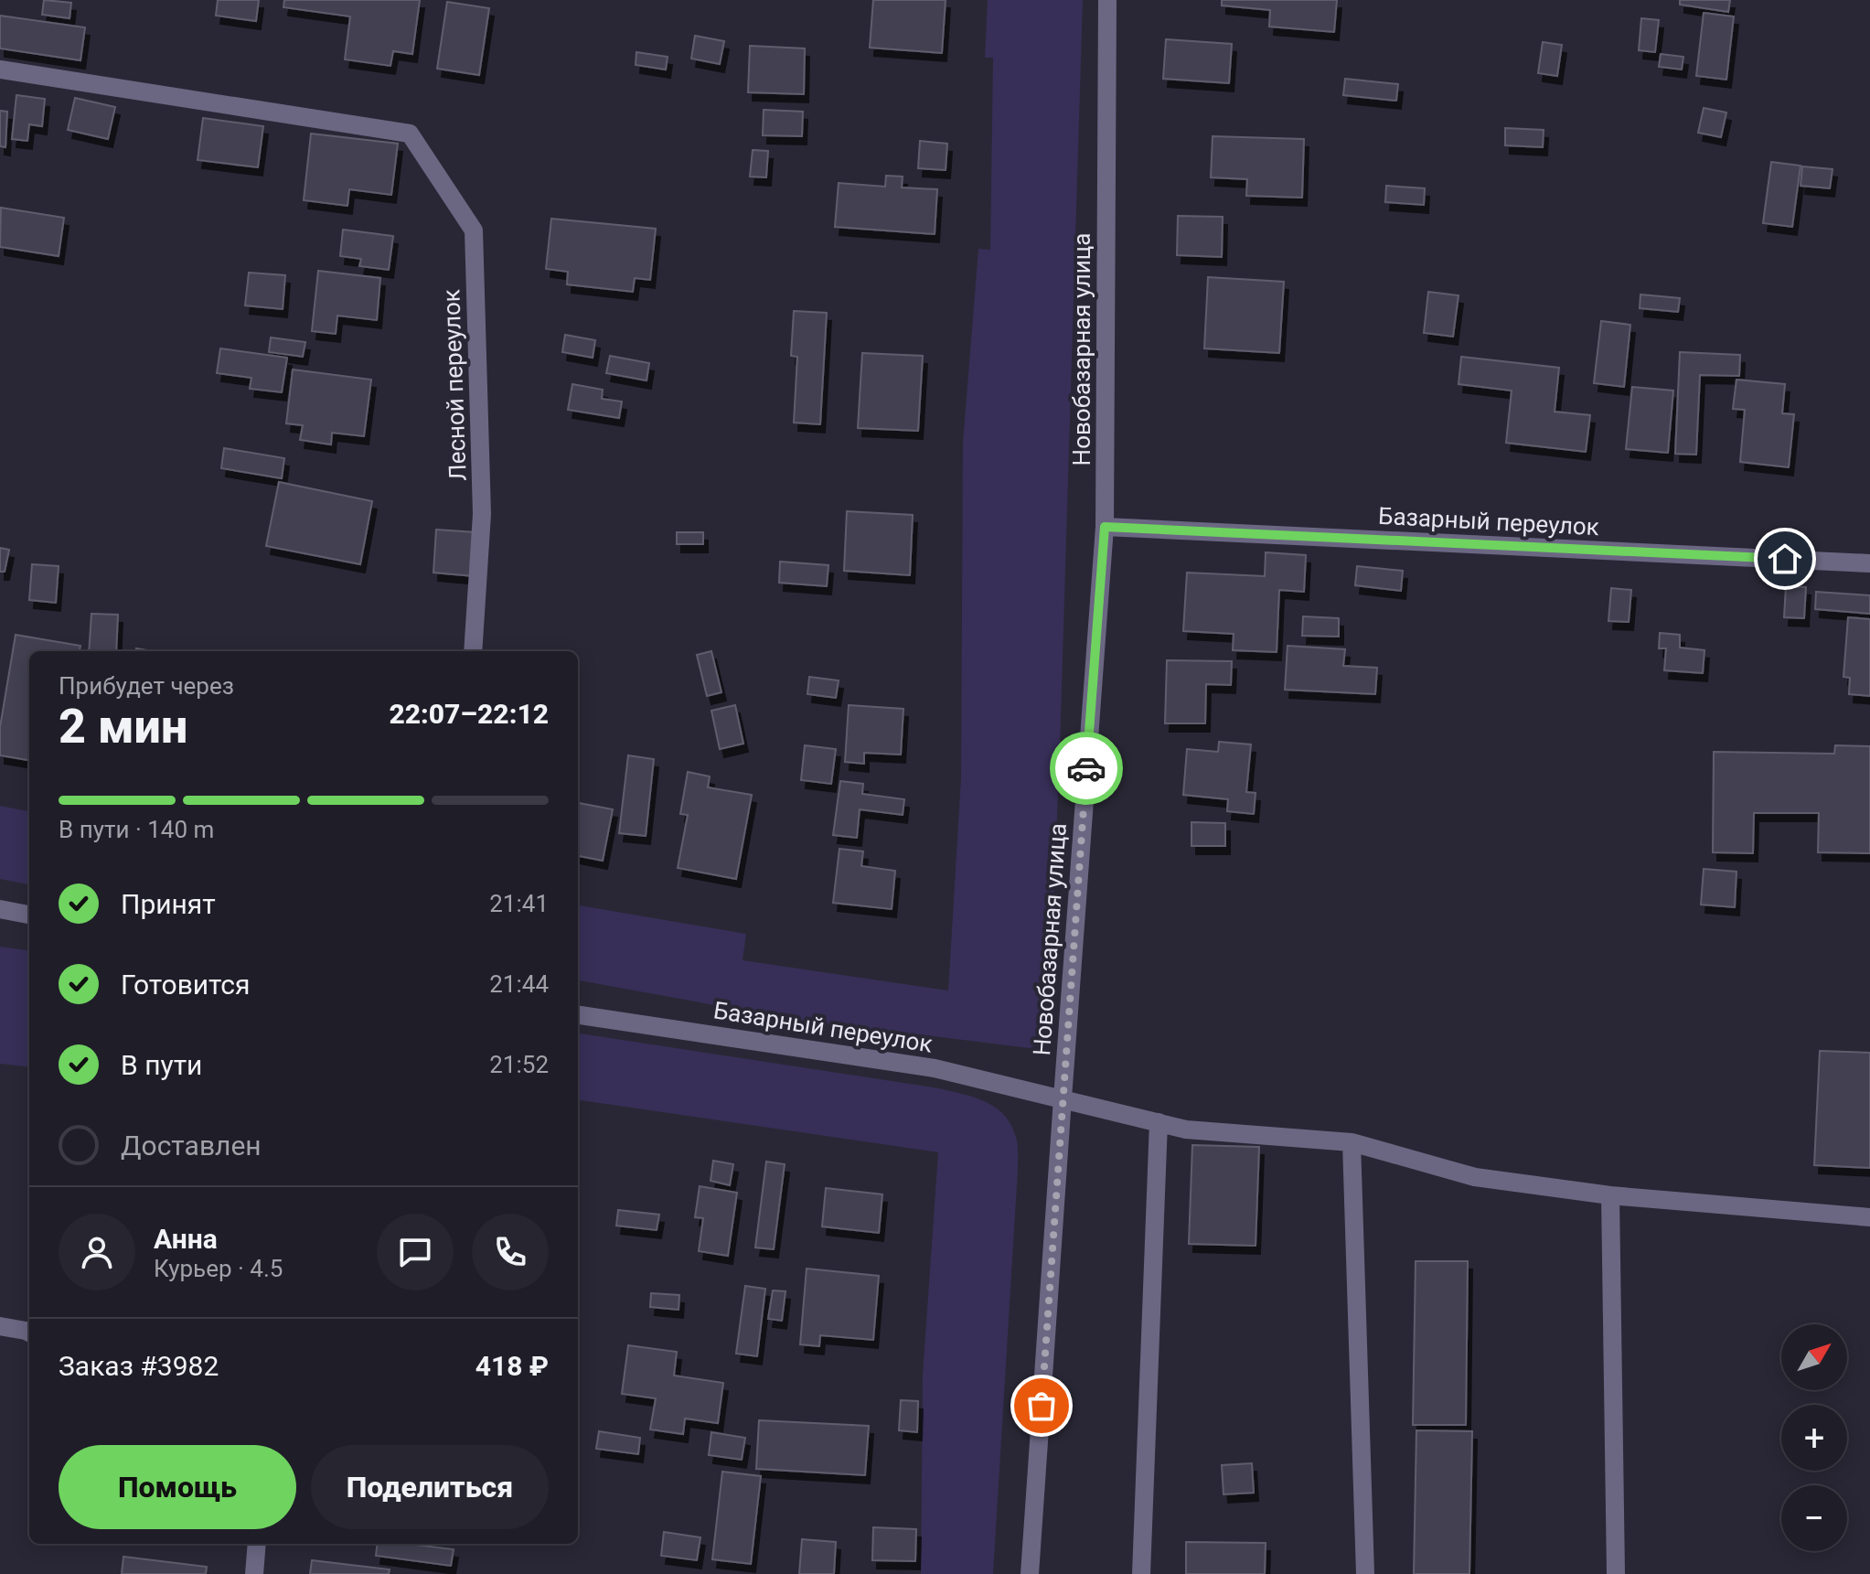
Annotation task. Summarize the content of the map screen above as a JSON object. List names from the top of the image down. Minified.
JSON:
{"streets":{"street":["Новобазарная улица","Лесной переулок","Базарный переулок"]},"crossings":[["Новобазарная улица","Базарный переулок"]],"north":"top right","page":{"heading":["2 мин","Прибудет через","22:07–22:12"],"panel":["Анна","Курьер · 4.5","Заказ #3982","418 ₽"],"bar":"В пути · 140 m","list":[["Принят","21:41"],["Готовится","21:44"],["В пути","21:52"],"Доставлен"],"map_buttons":["+","−"],"buttons":["Помощь","Поделиться"]}}
